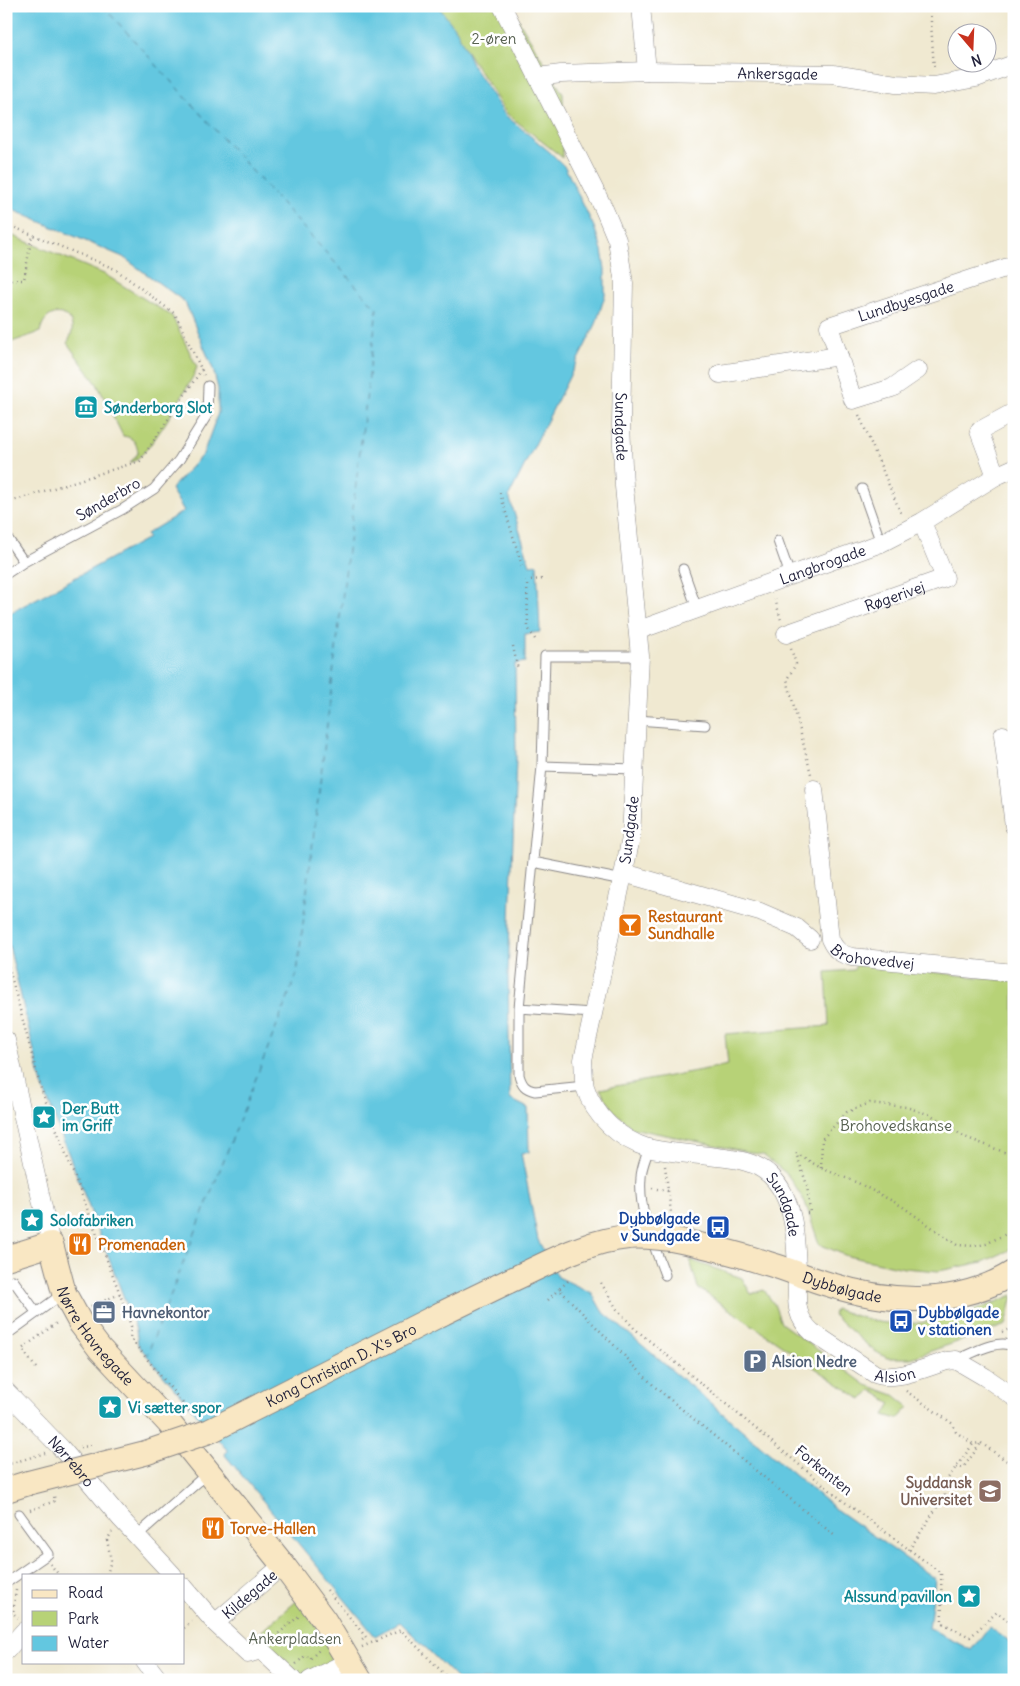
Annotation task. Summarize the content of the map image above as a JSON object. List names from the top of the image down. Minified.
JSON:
{"streets":{"street":["Ankersgade","Lundbyesgade","Sundgade","Langbrogade","Røgerivej","Brohovedvej","Dybbølgade","Nørre Havnegade","Kong Christian D. X's Bro","Alsion","Nørrebro","Kildegade"],"lane":["Sønderbro"],"path":["Forkanten"]},"crossings":[["Ankersgade","Sundgade"],["Sundgade","Langbrogade"],["Sundgade","Dybbølgade"],["Sundgade","Alsion"],["Langbrogade","Røgerivej"],["Dybbølgade","Kong Christian D. X's Bro"],["Dybbølgade","Alsion"],["Nørre Havnegade","Kildegade"]],"parks":["2-øren","Brohovedskanse","Ankerpladsen"],"places":{"museum":["Sønderborg Slot"],"bar":["Restaurant Sundhalle"],"place":["Der Butt im Griff","Solofabriken","Vi sætter spor","Alssund pavillon"],"bus stop":["Dybbølgade v Sundgade","Dybbølgade v stationen"],"restaurant":["Promenaden","Torve-Hallen"],"office":["Havnekontor"],"parking":["Alsion Nedre"],"school or university":["Syddansk Universitet"]},"legend":["Road","Park","Water"],"north":"bottom"}
